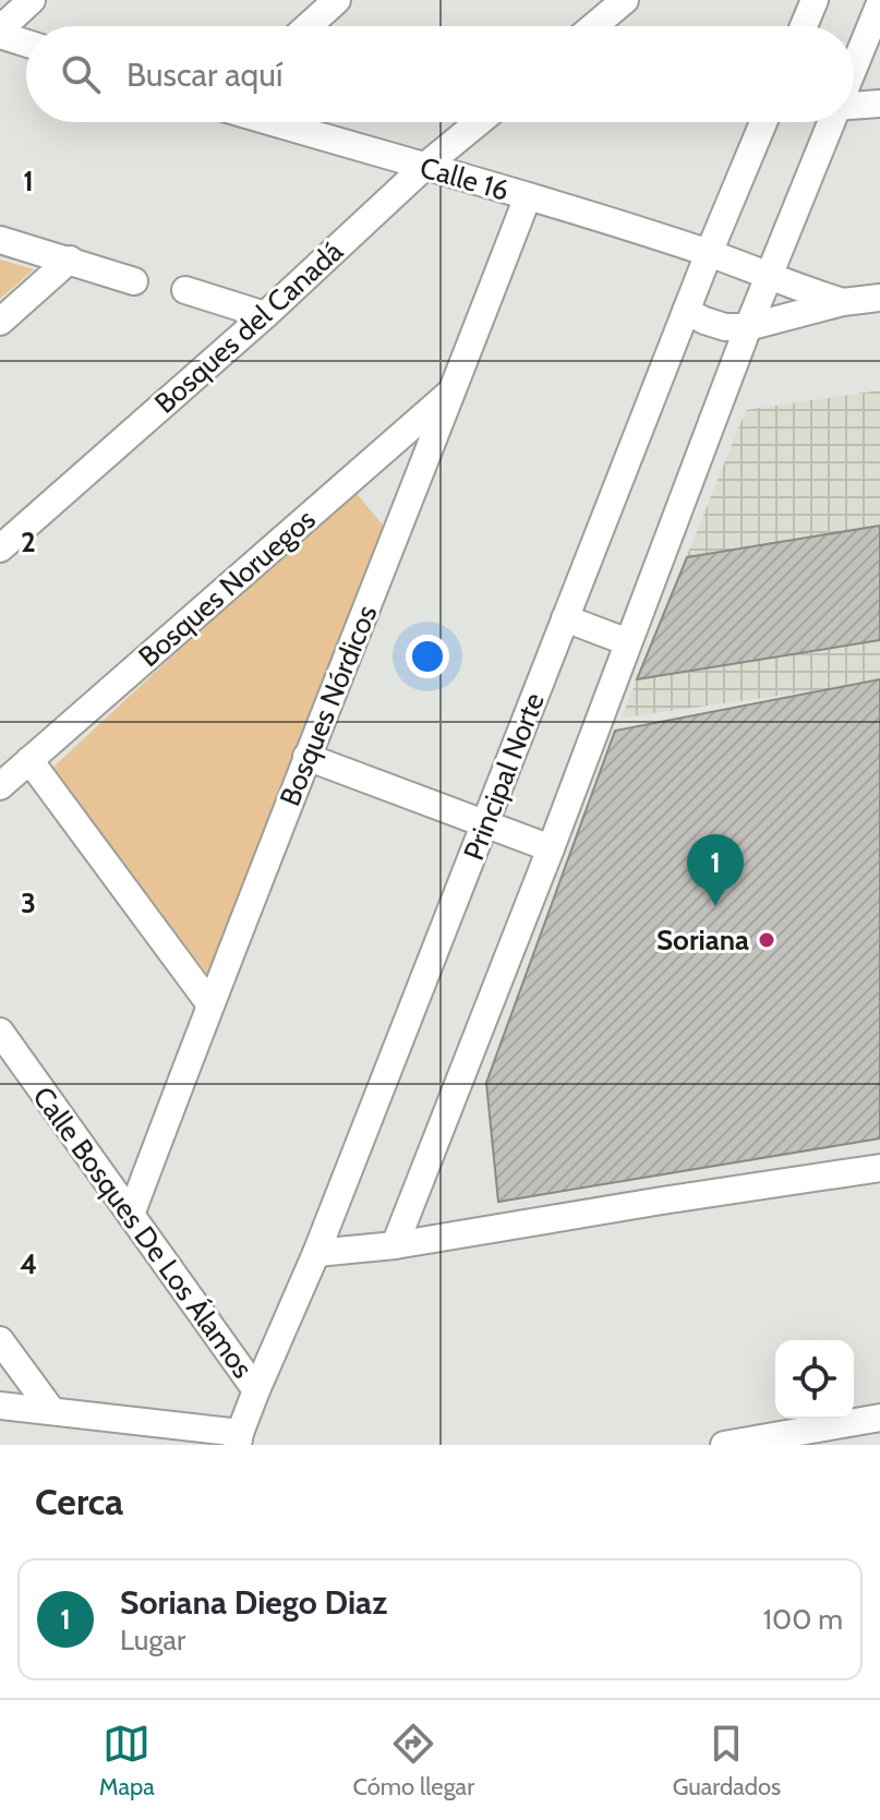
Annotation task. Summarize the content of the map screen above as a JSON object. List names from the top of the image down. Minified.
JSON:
{"streets":{"street":["Calle 16","Bosques del Canadá","Bosques Noruegos","Bosques Nórdicos","Principal Norte","Calle Bosques De Los Álamos"]},"crossings":[["Calle 16","Bosques del Canadá"],["Calle 16","Bosques Nórdicos"],["Calle 16","Principal Norte"],["Bosques Noruegos","Bosques Nórdicos"],["Bosques Nórdicos","Calle Bosques De Los Álamos"],["Principal Norte","Calle Bosques De Los Álamos"]],"places":["Soriana"],"page":{"search":"Buscar aquí","pins":"1","heading":"Cerca","list":[{"mark":"1","name":"Soriana Diego Diaz","note":"Lugar","value":"100 m"}],"nav":["Mapa","Cómo llegar","Guardados"]},"grid":{"rows":["1","2","3","4"]}}
